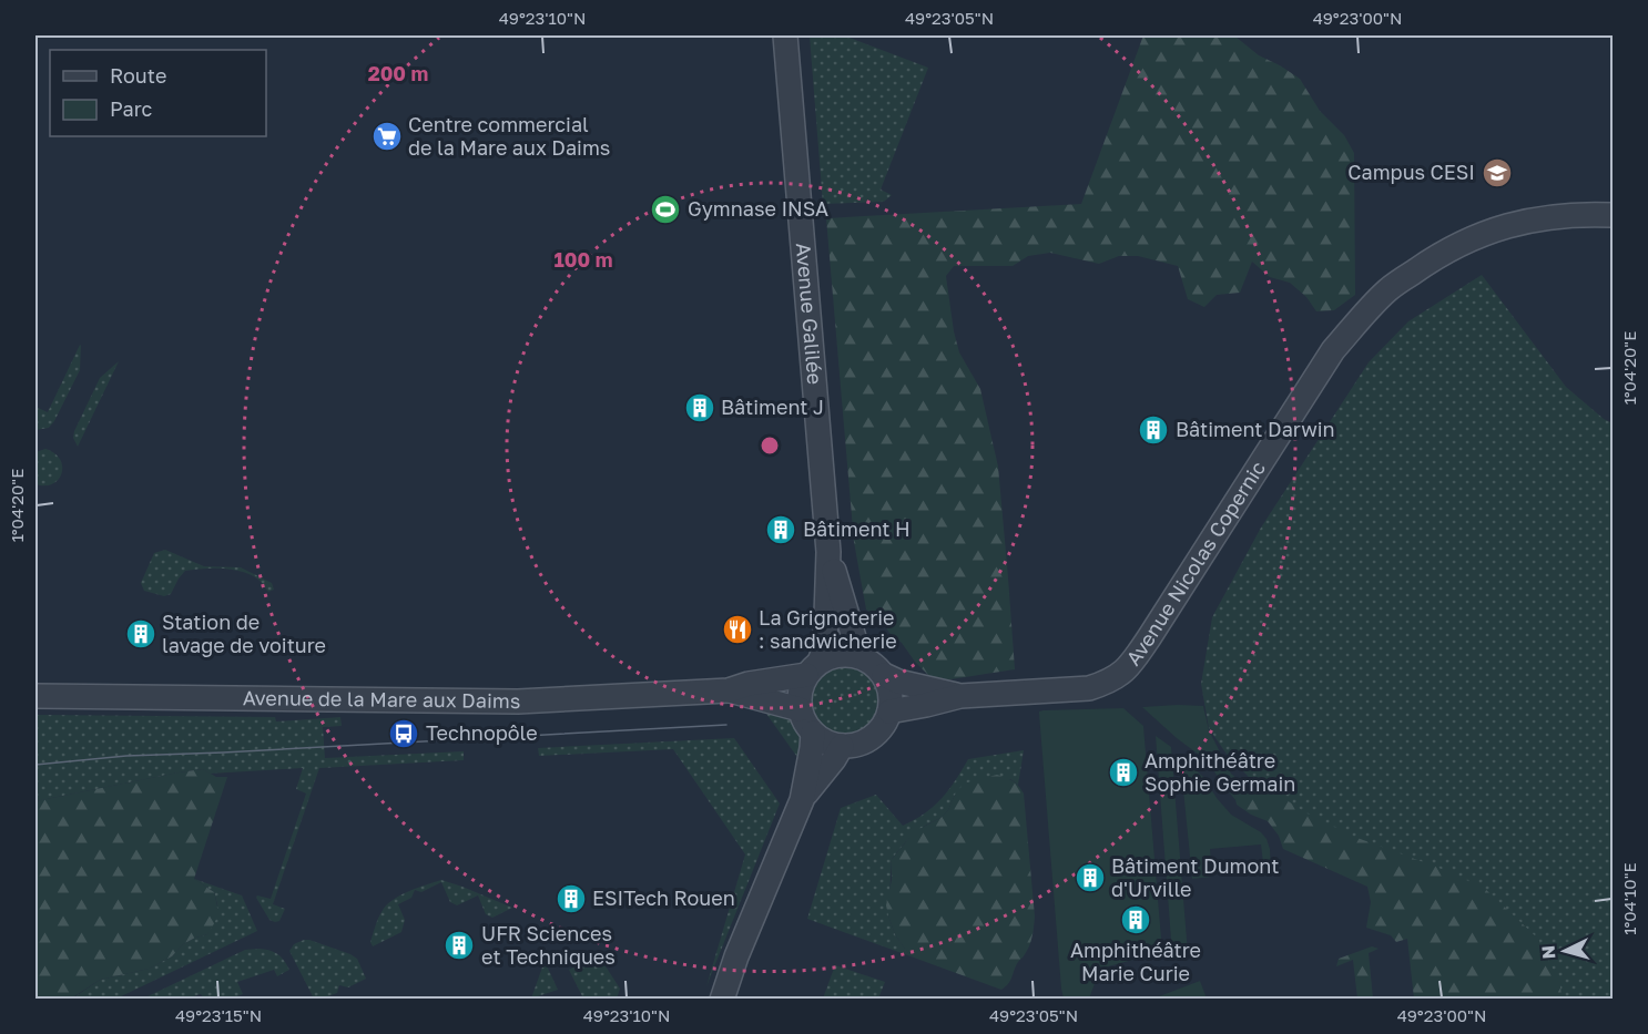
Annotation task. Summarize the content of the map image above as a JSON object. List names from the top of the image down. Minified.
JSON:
{"streets":{"street":["Avenue Galilée","Avenue Nicolas Copernic","Avenue de la Mare aux Daims"]},"crossings":[["Avenue Galilée","Avenue Nicolas Copernic"],["Avenue Galilée","Avenue de la Mare aux Daims"],["Avenue Nicolas Copernic","Avenue de la Mare aux Daims"]],"places":{"supermarket":["Centre commercial de la Mare aux Daims"],"school or university":["Campus CESI"],"sports":["Gymnase INSA"],"building":["Bâtiment J","Bâtiment Darwin","Bâtiment H","Station de lavage de voiture","Amphithéâtre Sophie Germain","Bâtiment Dumont d'Urville","ESITech Rouen","Amphithéâtre Marie Curie","UFR Sciences et Techniques"],"restaurant":["La Grignoterie : sandwicherie"],"bus stop":["Technopôle"]},"legend":["Route","Parc"],"north":"left","coordinates":["49°23'10\"N","49°23'05\"N","49°23'00\"N","1°04'20\"E","1°04'10\"E","49°23'15\"N"],"rings":["200 m","100 m"]}
